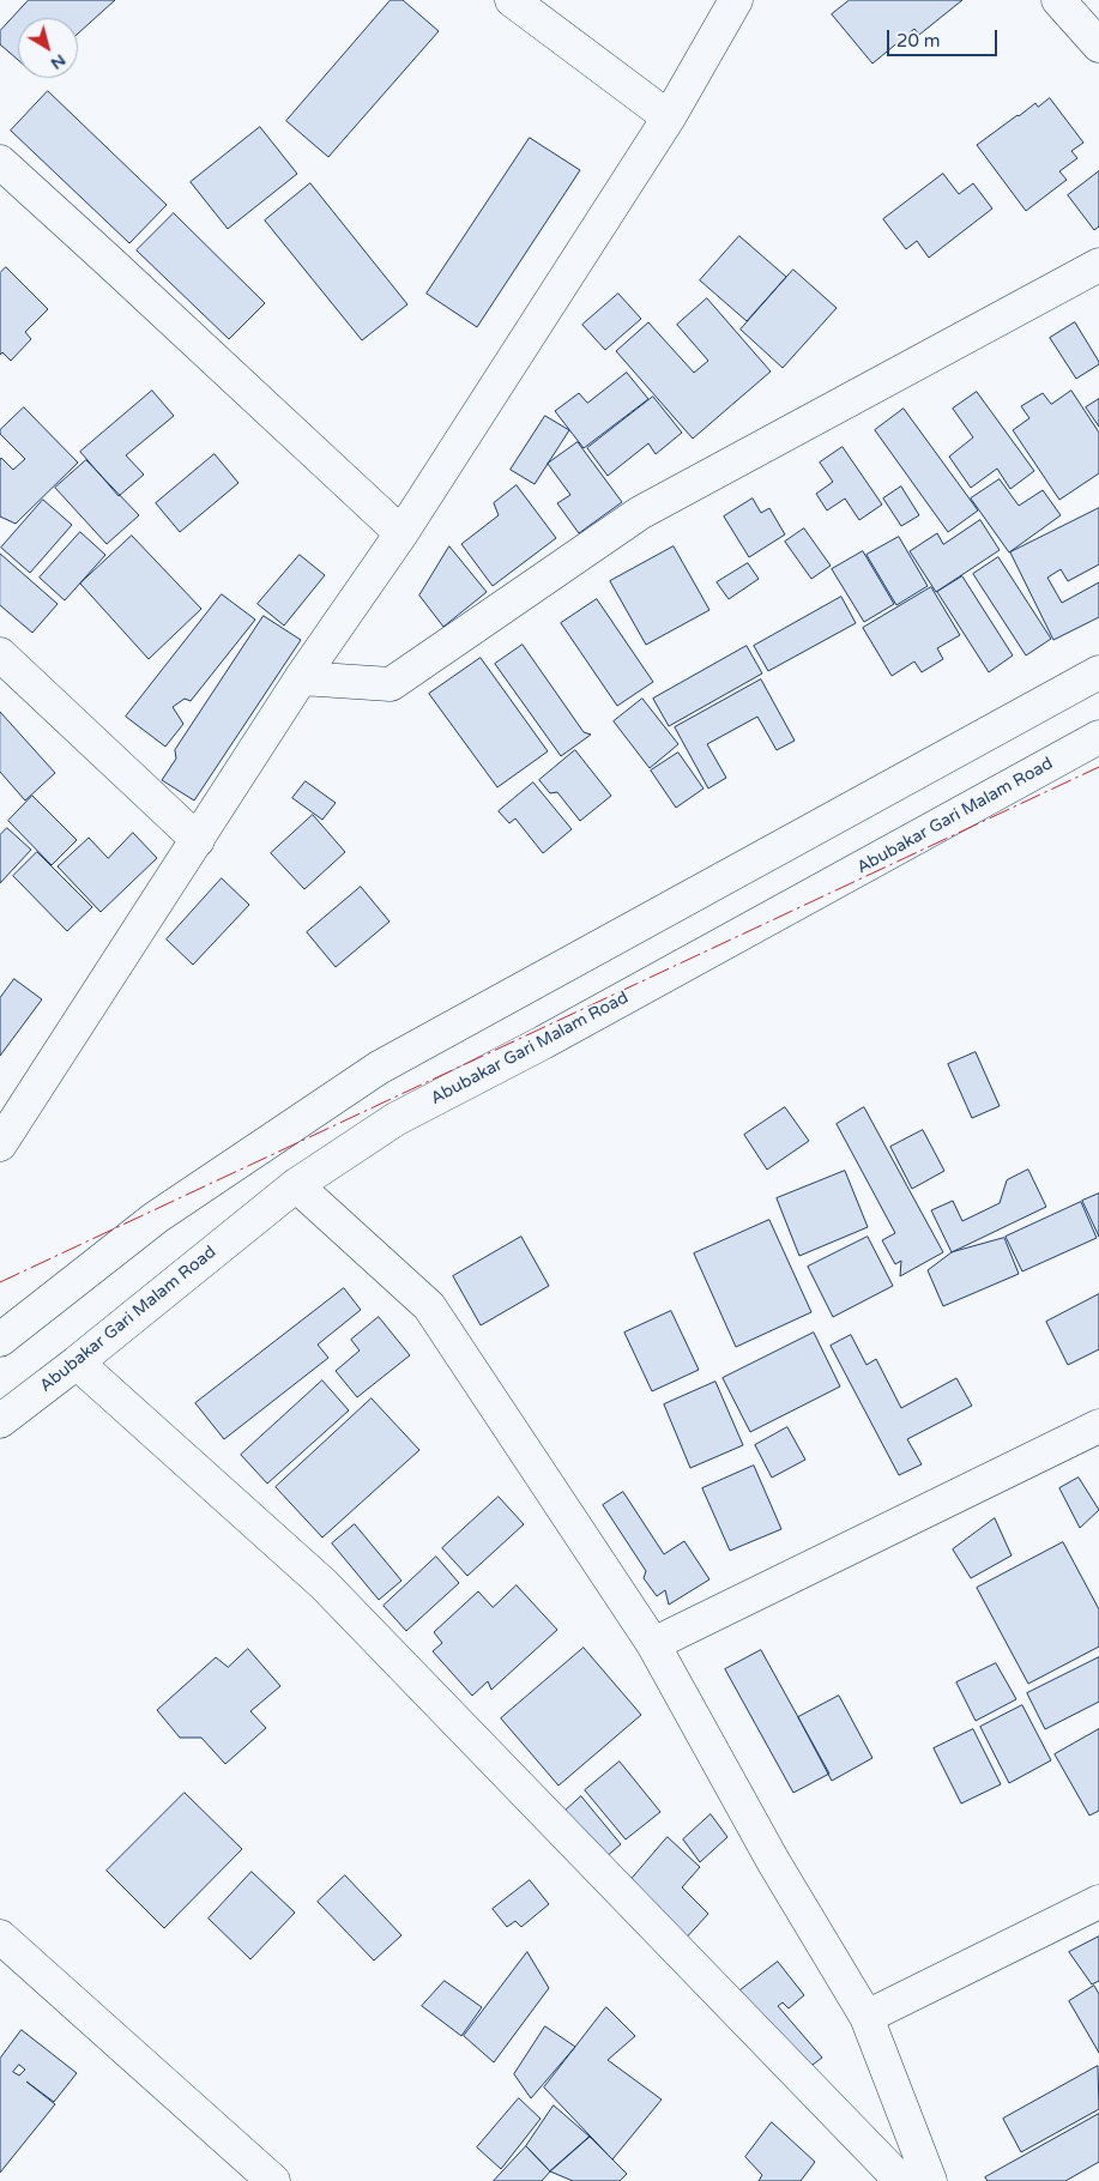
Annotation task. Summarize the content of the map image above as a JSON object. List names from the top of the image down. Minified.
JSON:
{"streets":{"street":["Abubakar Gari Malam Road"]},"scale_bar":"20 m","north":"bottom right"}
